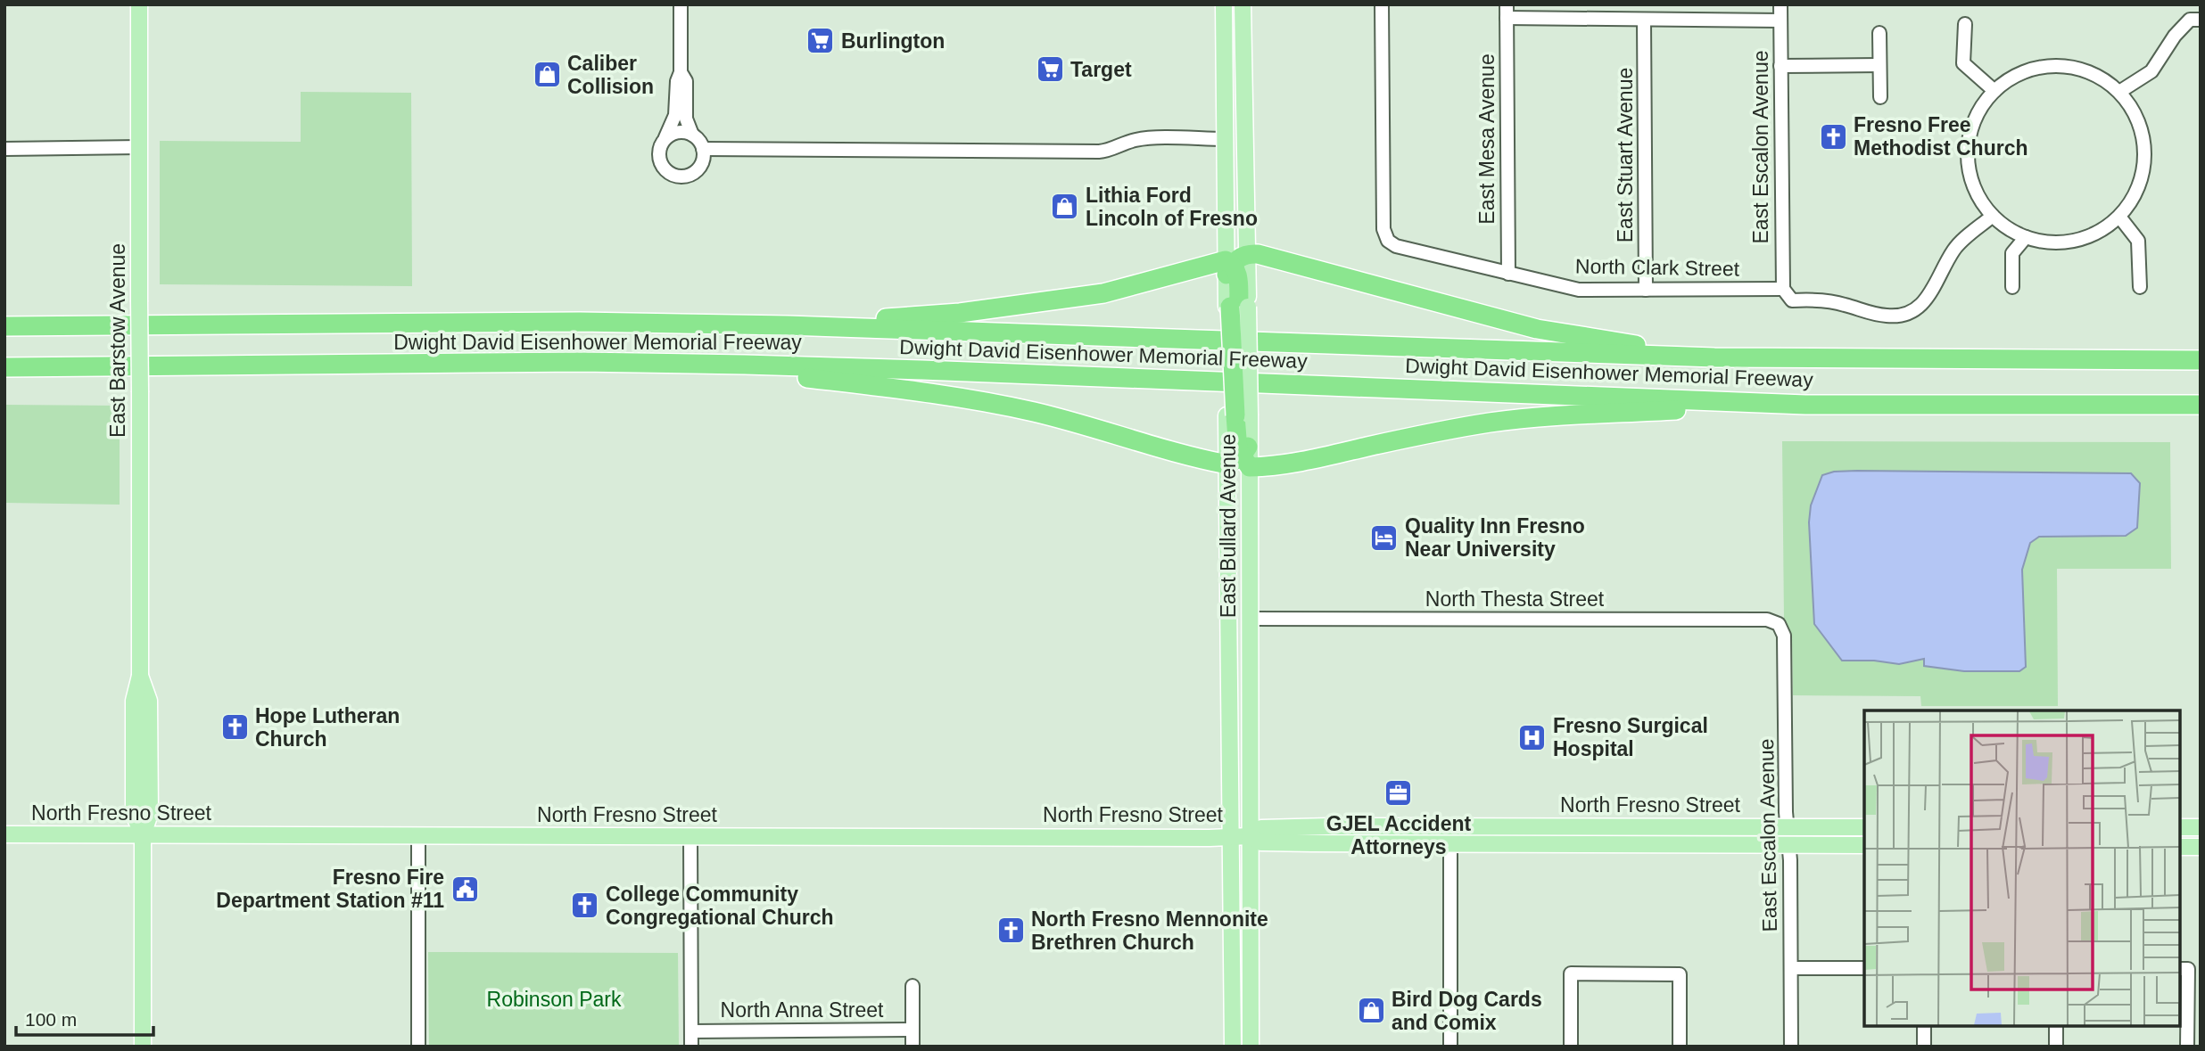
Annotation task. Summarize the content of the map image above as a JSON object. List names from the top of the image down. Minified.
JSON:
{"streets":{"highway":["Dwight David Eisenhower Memorial Freeway"],"main road":["East Barstow Avenue","East Bullard Avenue","North Fresno Street"],"street":["East Mesa Avenue","East Escalon Avenue","East Stuart Avenue","North Clark Street","North Thesta Street","North Anna Street"]},"crossings":[["East Mesa Avenue","North Clark Street"],["East Escalon Avenue","North Clark Street"],["East Escalon Avenue","North Thesta Street"],["East Escalon Avenue","North Fresno Street"],["East Stuart Avenue","North Clark Street"],["East Barstow Avenue","North Fresno Street"],["East Bullard Avenue","North Thesta Street"],["East Bullard Avenue","North Fresno Street"]],"parks":["Robinson Park"],"places":{"supermarket":["Burlington","Target"],"shop":["Caliber Collision","Lithia Ford Lincoln of Fresno","Bird Dog Cards and Comix"],"church":["Fresno Free Methodist Church","Hope Lutheran Church","College Community Congregational Church","North Fresno Mennonite Brethren Church"],"hotel":["Quality Inn Fresno Near University"],"hospital":["Fresno Surgical Hospital"],"office":["GJEL Accident Attorneys"],"public building":["Fresno Fire Department Station #11"]},"scale_bar":"100 m"}
